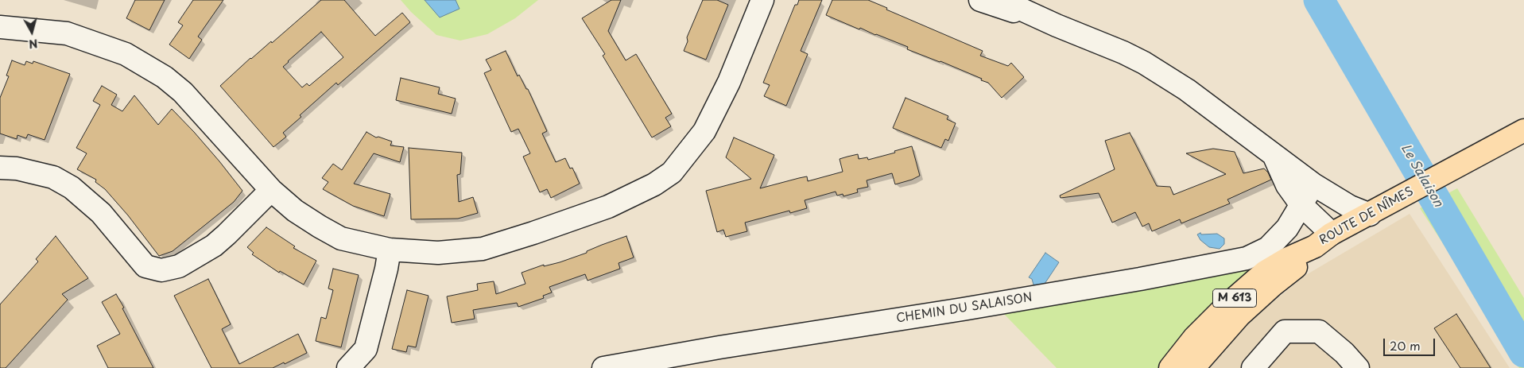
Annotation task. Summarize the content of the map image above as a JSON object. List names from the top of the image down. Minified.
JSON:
{"streets":{"main road":["ROUTE DE NÎMES","M 613"],"street":["CHEMIN DU SALAISON"]},"crossings":[["ROUTE DE NÎMES","M 613"]],"water":["Le Salaison"],"scale_bar":"20 m","north":"bottom"}
